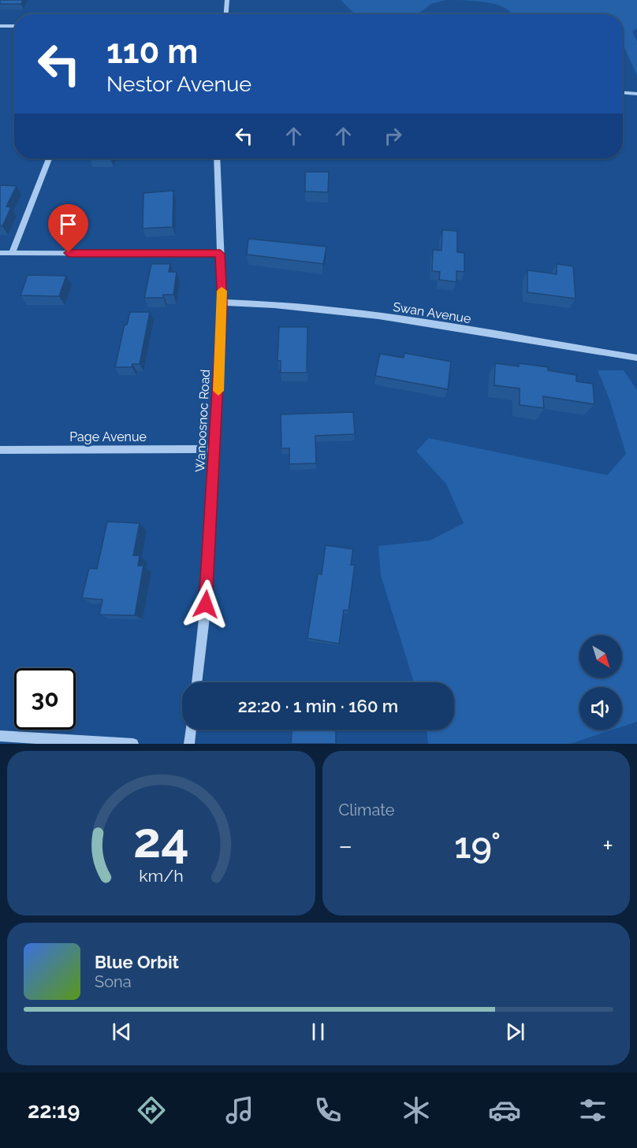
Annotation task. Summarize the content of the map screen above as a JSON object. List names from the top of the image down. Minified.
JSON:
{"streets":{"street":["Swan Avenue","Wanoosnoc Road","Page Avenue"]},"crossings":[["Swan Avenue","Wanoosnoc Road"],["Wanoosnoc Road","Page Avenue"]],"north":"bottom right","page":{"turn":["110 m","Nestor Avenue"],"limit":"30","trip":"22:20 · 1 min · 160 m","tile":"Climate","heat":["−","19°","+"],"song":["Blue Orbit","Sona"],"tabs":"22:19","gauge":["24","km/h"]}}
